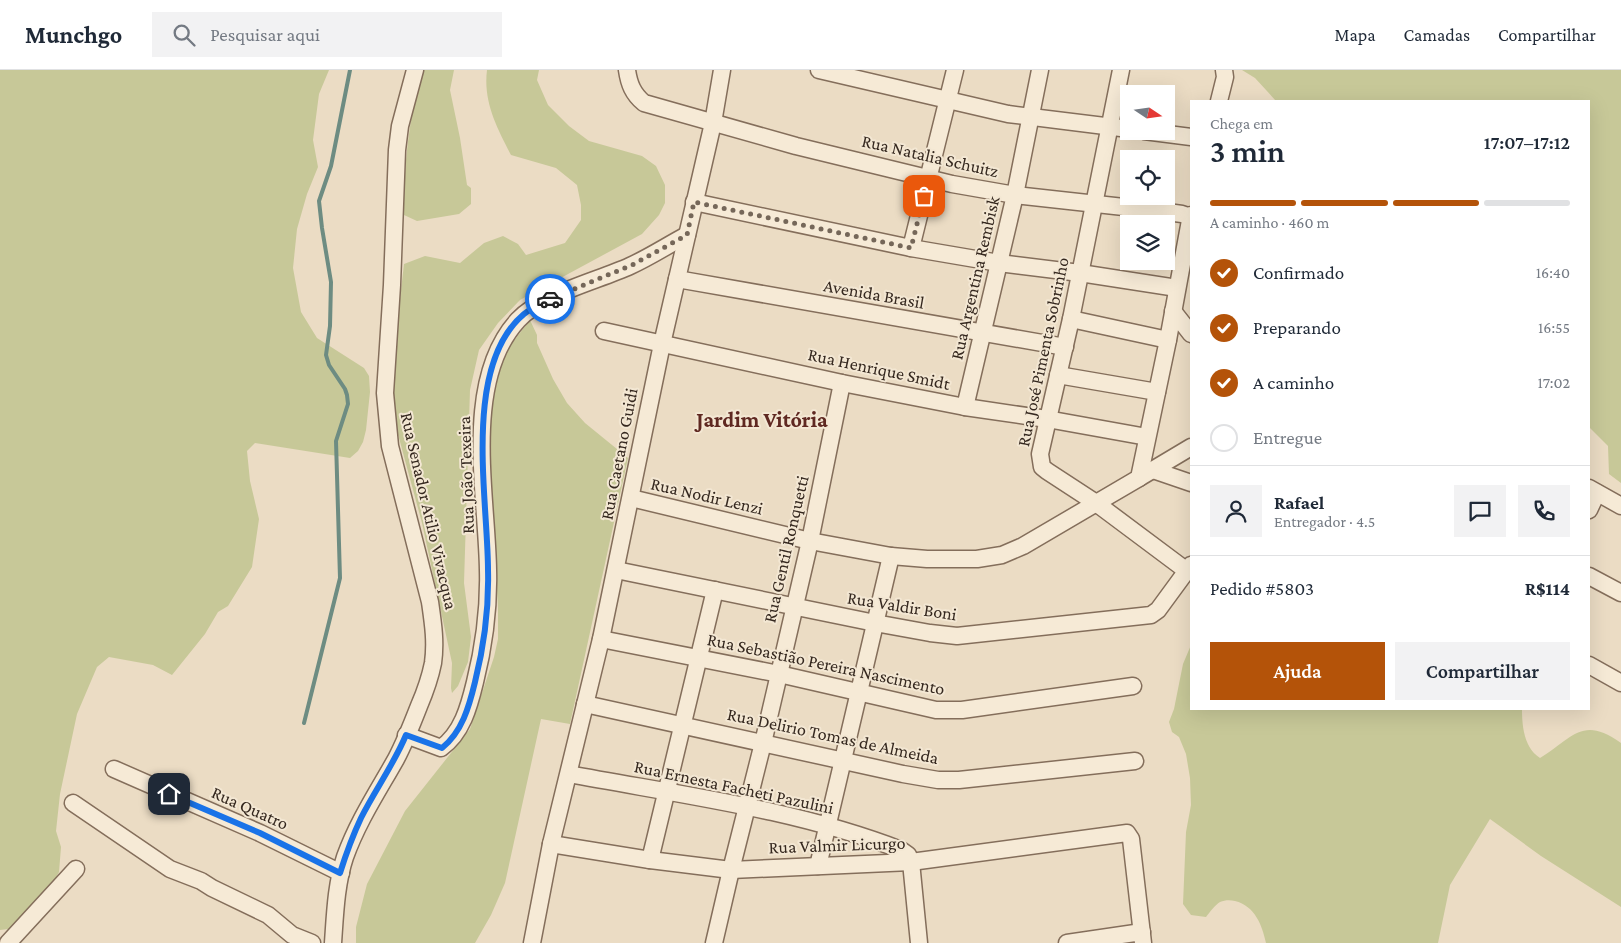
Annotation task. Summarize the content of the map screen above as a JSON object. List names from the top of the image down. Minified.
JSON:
{"streets":{"street":["Rua Natalia Schuitz","Rua Argentina Rembisk","Avenida Brasil","Rua José Pimenta Sobrinho","Rua Henrique Smidt","Rua Caetano Guidi","Rua João Texeira","Rua Nodir Lenzi","Rua Senador Atilio Vivacqua","Rua Gentil Ronquetti","Rua Valdir Boni","Rua Sebastião Pereira Nascimento","Rua Delirio Tomas de Almeida","Rua Ernesta Facheti Pazulini","Rua Quatro","Rua Valmir Licurgo"]},"crossings":[["Rua Natalia Schuitz","Rua Argentina Rembisk"],["Rua Natalia Schuitz","Rua José Pimenta Sobrinho"],["Rua Natalia Schuitz","Rua Caetano Guidi"],["Rua Argentina Rembisk","Avenida Brasil"],["Rua Argentina Rembisk","Rua Henrique Smidt"],["Avenida Brasil","Rua José Pimenta Sobrinho"],["Avenida Brasil","Rua Caetano Guidi"],["Rua José Pimenta Sobrinho","Rua Henrique Smidt"],["Rua José Pimenta Sobrinho","Rua Nodir Lenzi"],["Rua José Pimenta Sobrinho","Rua Valdir Boni"],["Rua Henrique Smidt","Rua Caetano Guidi"],["Rua Henrique Smidt","Rua Gentil Ronquetti"],["Rua Caetano Guidi","Rua João Texeira"],["Rua Caetano Guidi","Rua Nodir Lenzi"],["Rua Caetano Guidi","Rua Valdir Boni"],["Rua Caetano Guidi","Rua Sebastião Pereira Nascimento"],["Rua Caetano Guidi","Rua Delirio Tomas de Almeida"],["Rua Caetano Guidi","Rua Ernesta Facheti Pazulini"],["Rua Caetano Guidi","Rua Valmir Licurgo"],["Rua João Texeira","Rua Senador Atilio Vivacqua"],["Rua Nodir Lenzi","Rua Gentil Ronquetti"],["Rua Senador Atilio Vivacqua","Rua Quatro"],["Rua Gentil Ronquetti","Rua Valdir Boni"],["Rua Gentil Ronquetti","Rua Sebastião Pereira Nascimento"],["Rua Gentil Ronquetti","Rua Delirio Tomas de Almeida"],["Rua Gentil Ronquetti","Rua Ernesta Facheti Pazulini"],["Rua Gentil Ronquetti","Rua Valmir Licurgo"],["Rua Ernesta Facheti Pazulini","Rua Valmir Licurgo"]],"districts":["Jardim Vitória"],"north":"right","page":{"header":"Munchgo","search":"Pesquisar aqui","nav":["Mapa","Camadas","Compartilhar"],"heading":["3 min","Chega em","17:07–17:12"],"panel":["Rafael","Entregador · 4.5","Pedido #5803","R$114"],"bar":"A caminho · 460 m","list":[["Confirmado","16:40"],["Preparando","16:55"],["A caminho","17:02"],"Entregue"],"buttons":["Ajuda","Compartilhar"]}}
